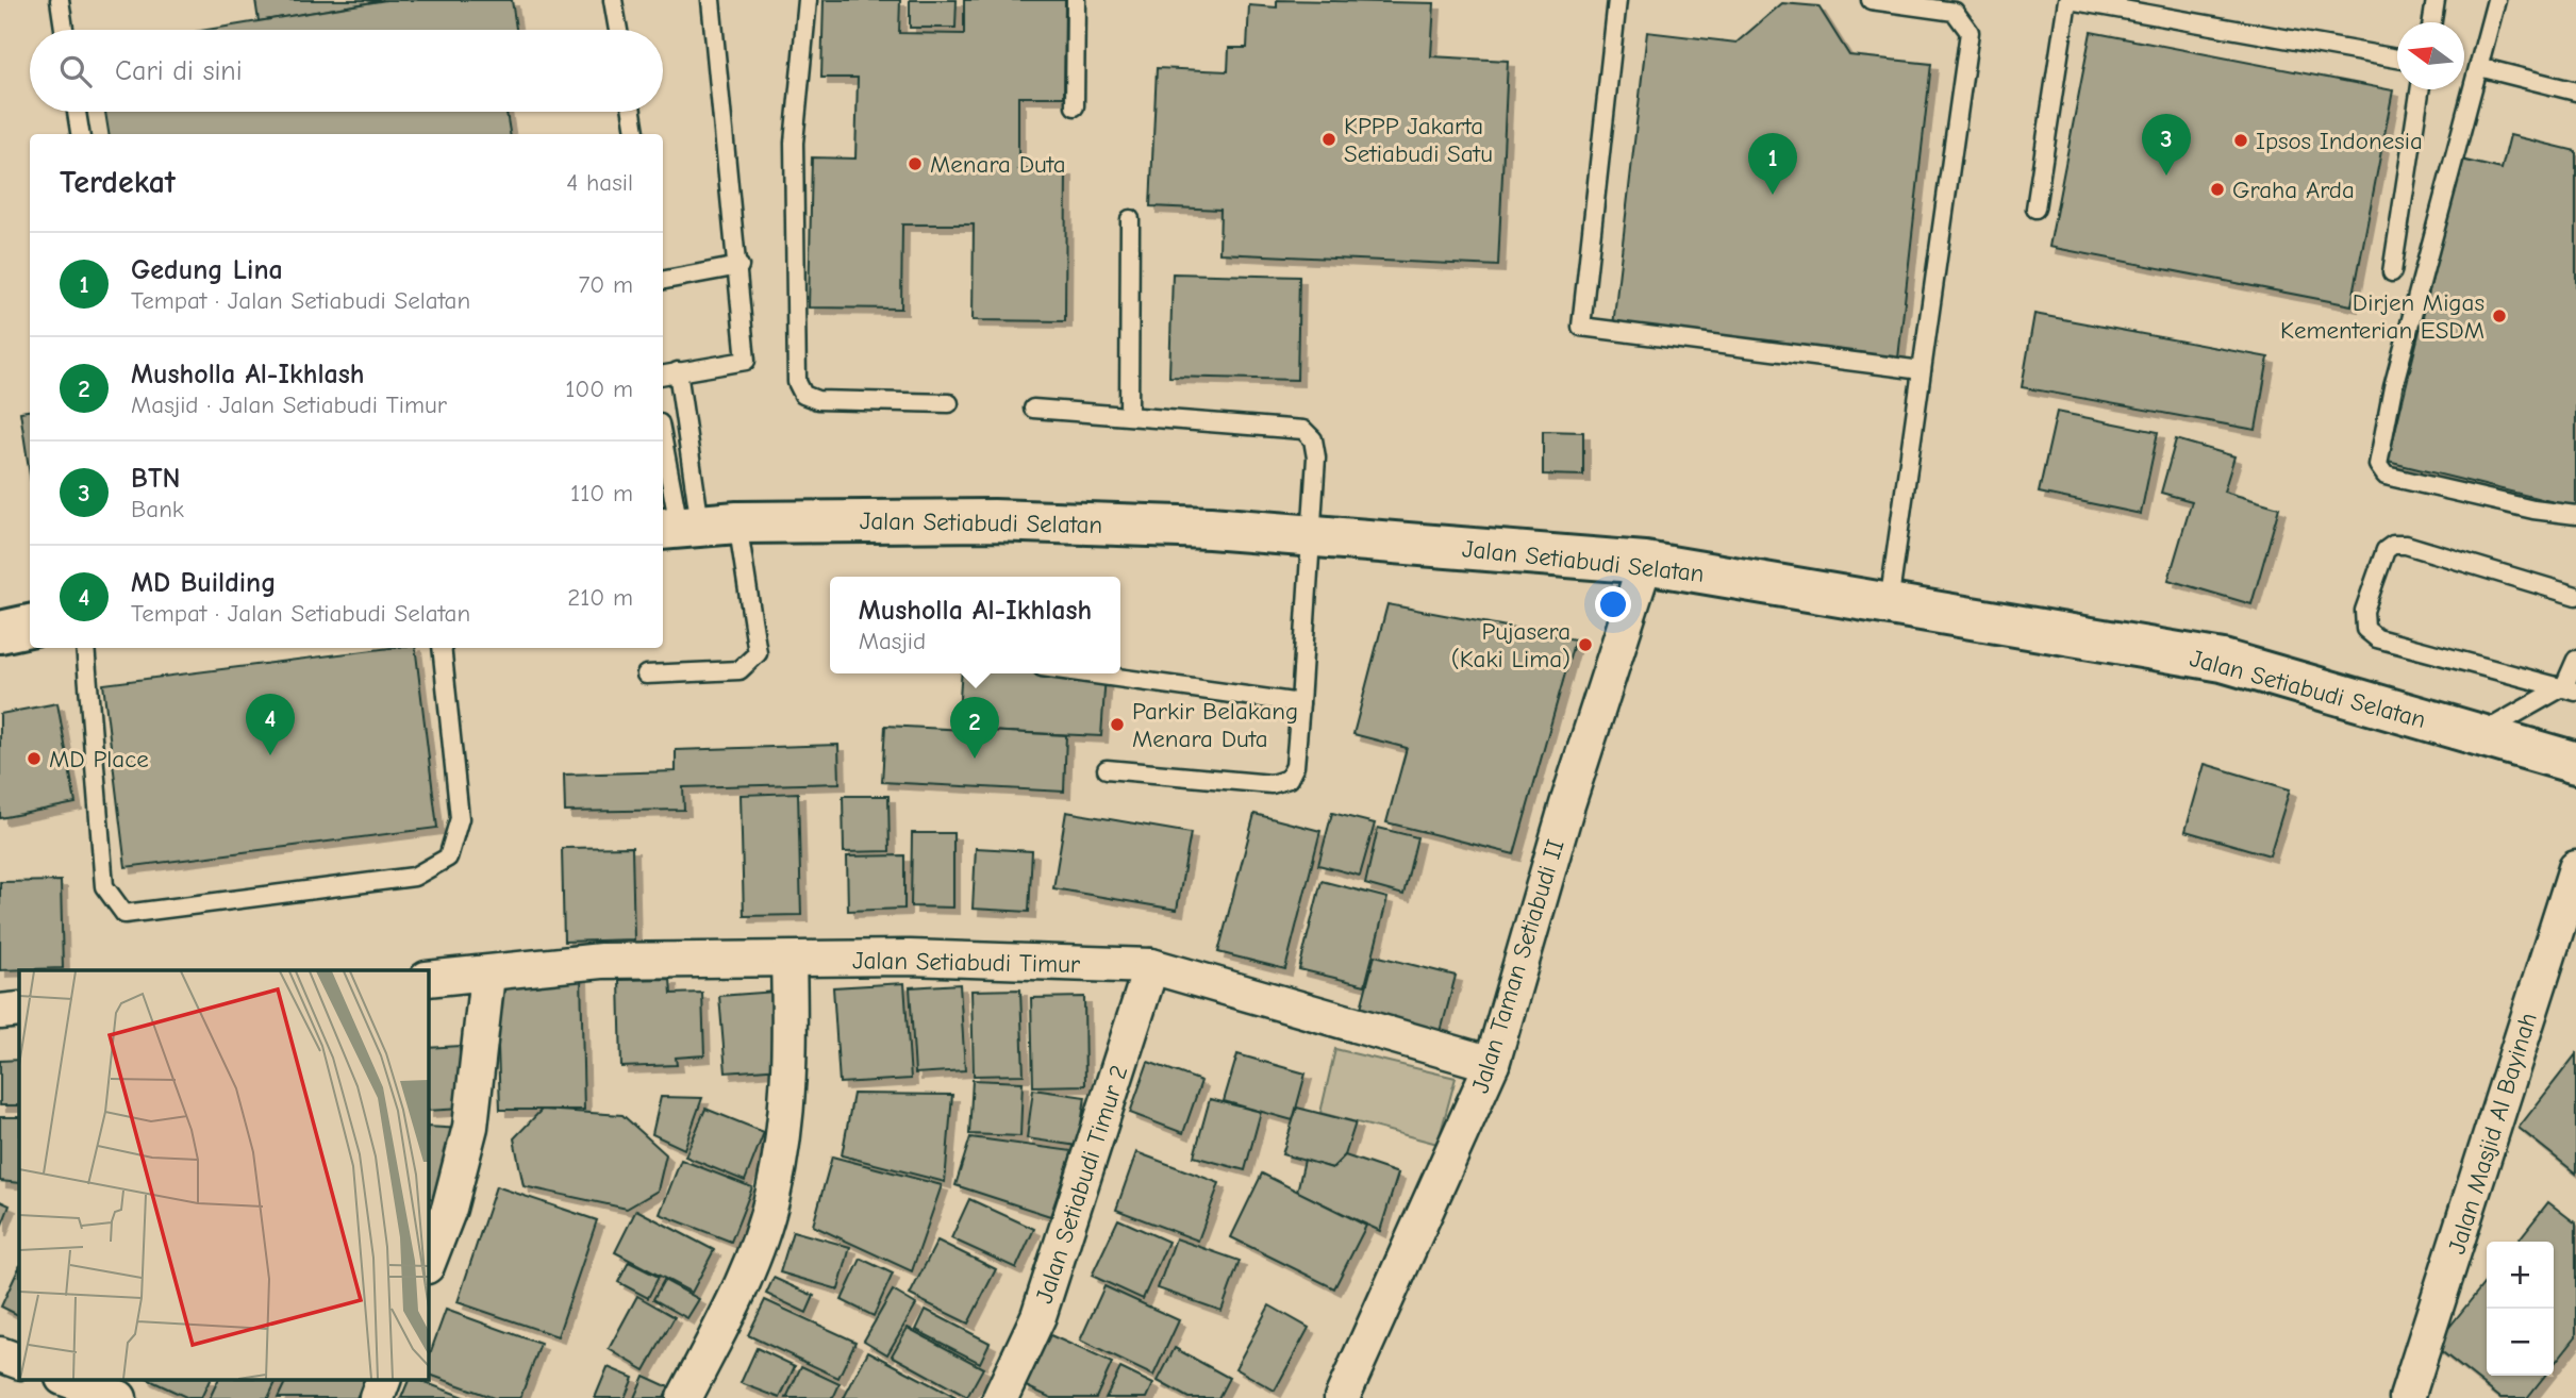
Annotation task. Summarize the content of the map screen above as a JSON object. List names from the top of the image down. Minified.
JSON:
{"streets":{"street":["Jalan Setiabudi Selatan","Jalan Setiabudi Timur","Jalan Taman Setiabudi II","Jalan Masjid Al Bayinah","Jalan Setiabudi Timur 2"]},"crossings":[["Jalan Setiabudi Selatan","Jalan Taman Setiabudi II"],["Jalan Setiabudi Timur","Jalan Taman Setiabudi II"],["Jalan Setiabudi Timur","Jalan Setiabudi Timur 2"]],"places":["KPPP Jakarta Setiabudi Satu","Ipsos Indonesia","Menara Duta","Graha Arda","Dirjen Migas Kementerian ESDM","Pujasera (Kaki Lima)","Parkir Belakang Menara Duta","MD Place"],"north":"left","page":{"search":"Cari di sini","pins":["3","1","4","2"],"heading":["Terdekat","4 hasil"],"list":[{"mark":"1","name":"Gedung Lina","note":"Tempat · Jalan Setiabudi Selatan","value":"70 m"},{"mark":"2","name":"Musholla Al-Ikhlash","note":"Masjid · Jalan Setiabudi Timur","value":"100 m"},{"mark":"3","name":"BTN","note":"Bank","value":"110 m"},{"mark":"4","name":"MD Building","note":"Tempat · Jalan Setiabudi Selatan","value":"210 m"}],"popup":["Musholla Al-Ikhlash","Masjid"],"map_buttons":["+","−"]}}
